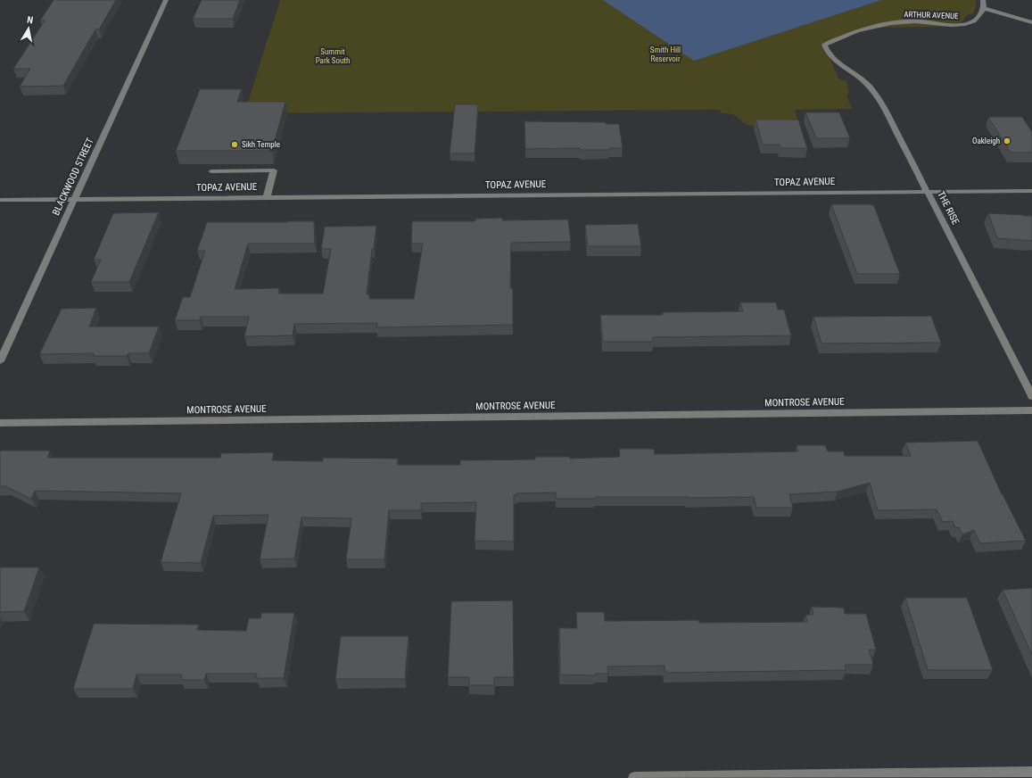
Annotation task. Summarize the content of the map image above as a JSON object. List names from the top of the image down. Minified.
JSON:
{"streets":{"street":["ARTHUR AVENUE","BLACKWOOD STREET","TOPAZ AVENUE","THE RISE","MONTROSE AVENUE"]},"crossings":[["ARTHUR AVENUE","THE RISE"],["BLACKWOOD STREET","TOPAZ AVENUE"],["TOPAZ AVENUE","THE RISE"]],"parks":["Smith Hill Reservoir","Summit Park South"],"places":["Oakleigh","Sikh Temple"],"north":"top"}
